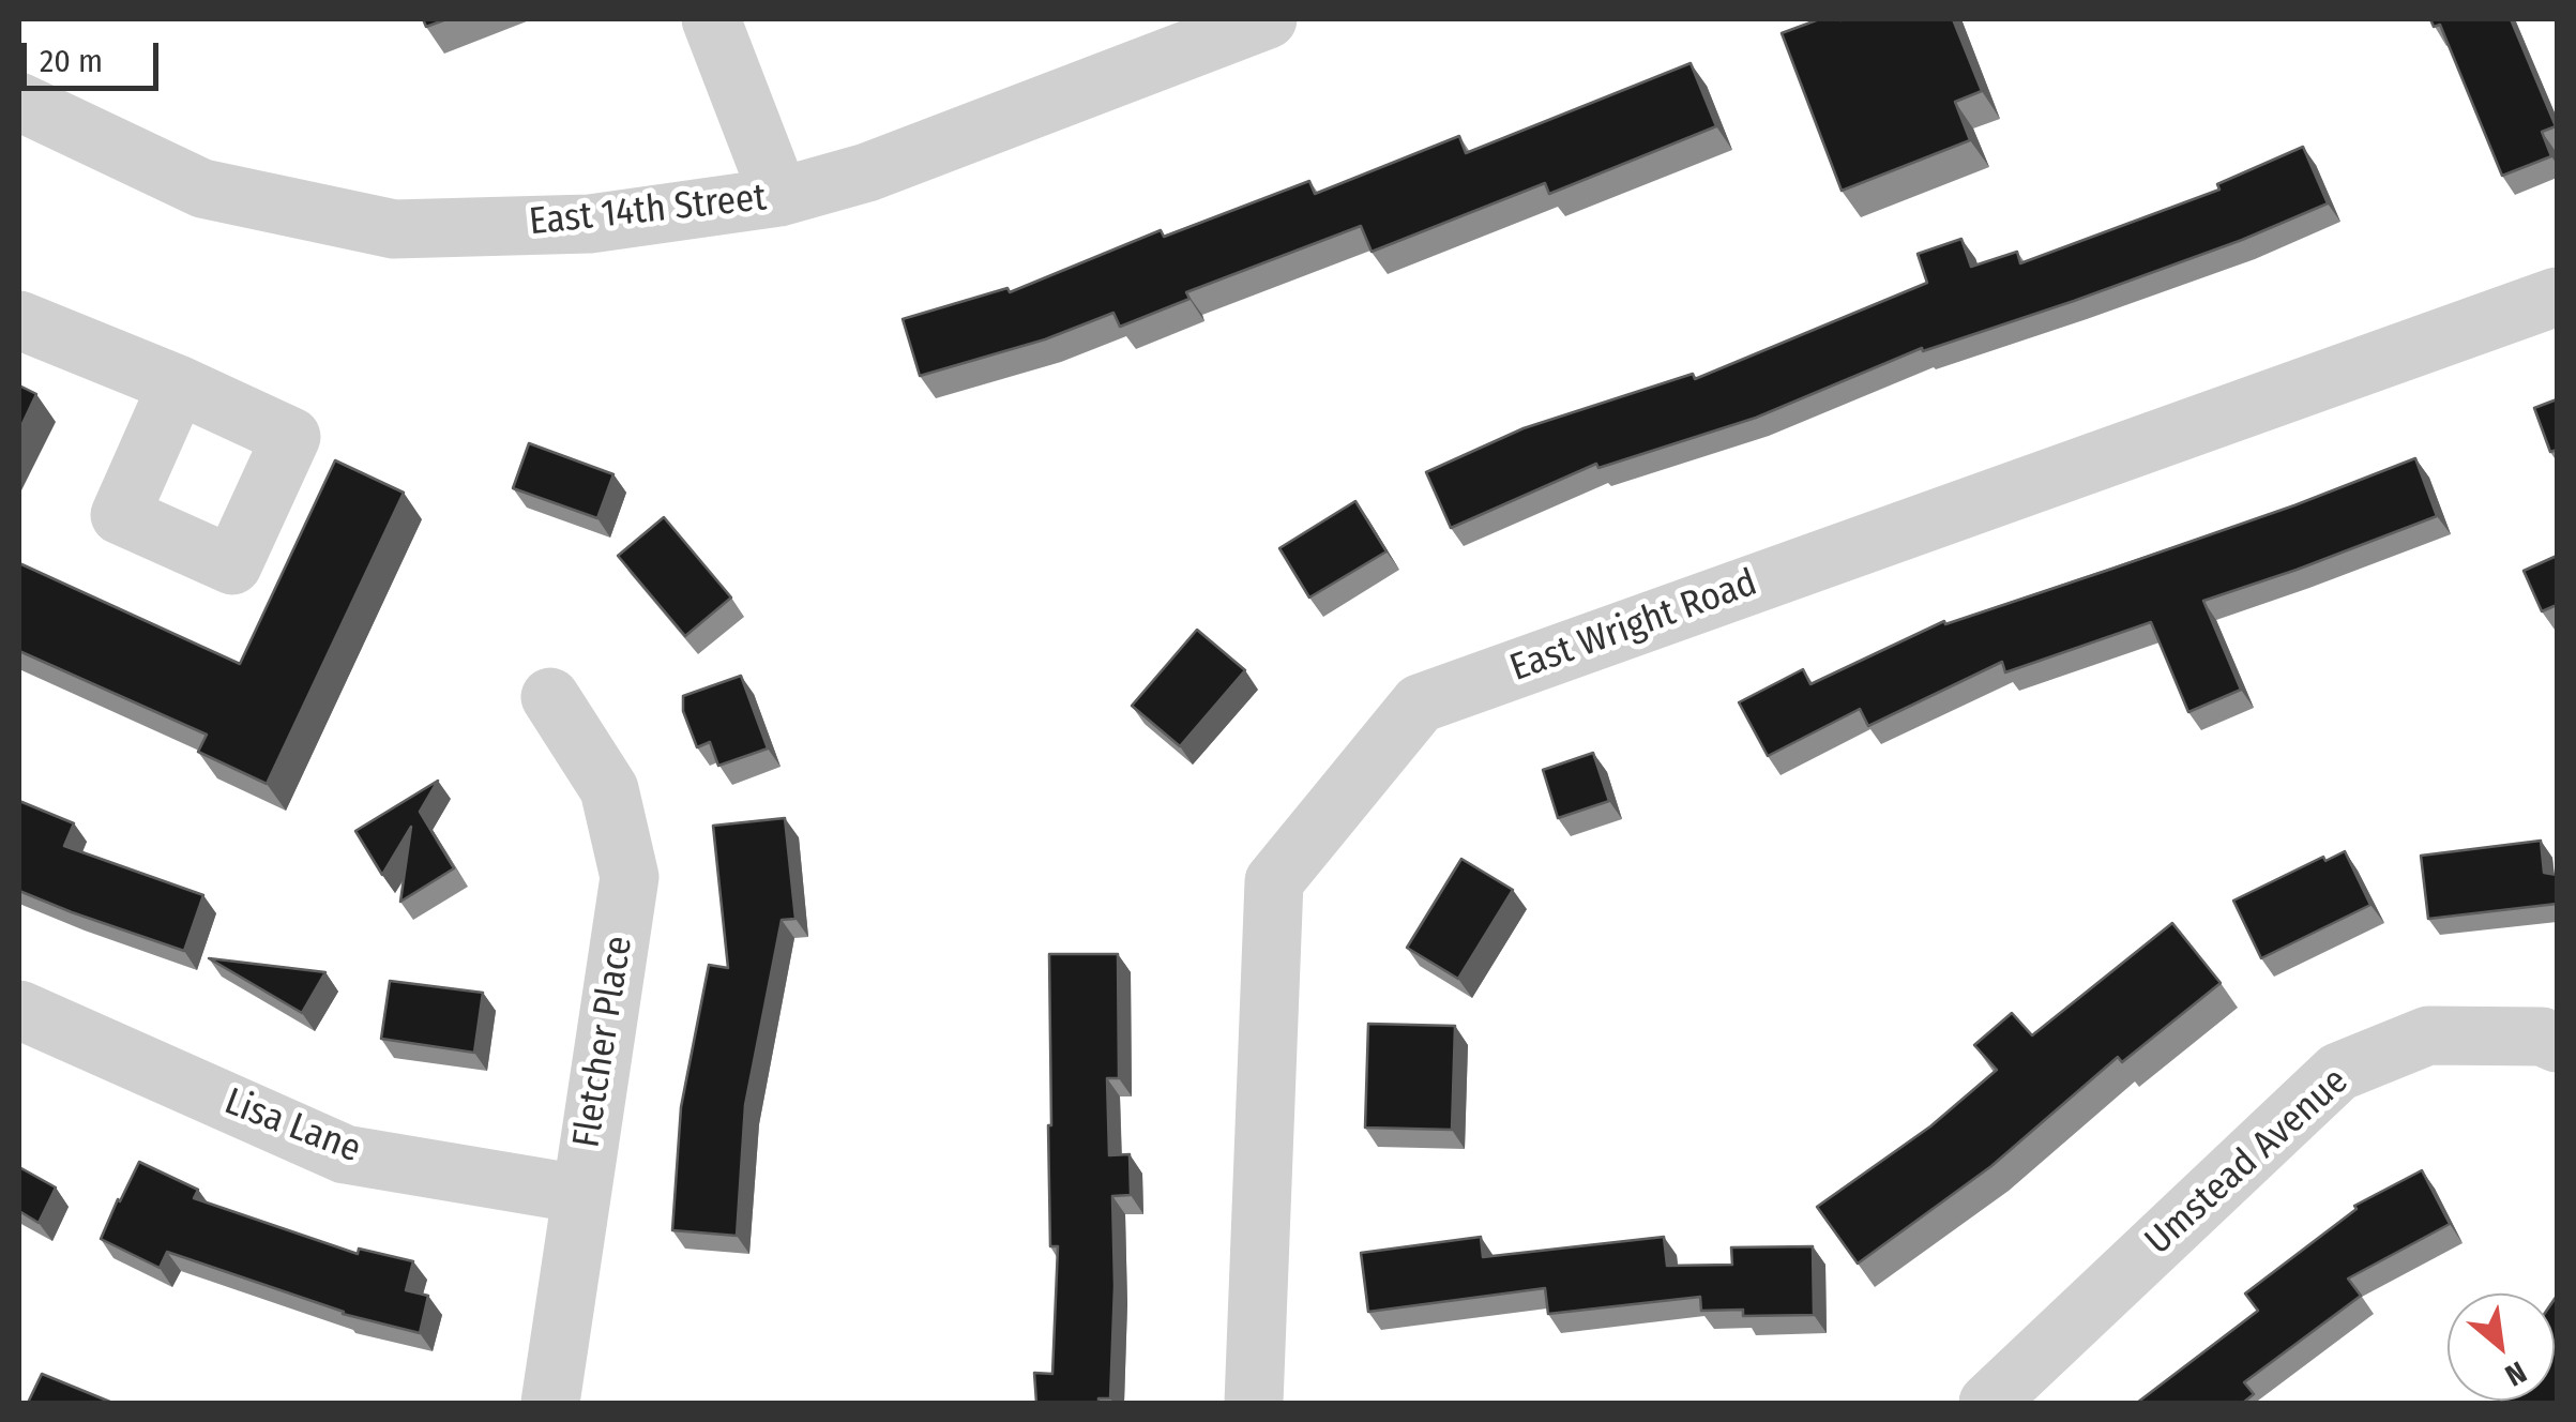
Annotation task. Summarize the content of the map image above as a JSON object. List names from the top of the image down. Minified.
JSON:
{"streets":{"street":["East 14th Street","East Wright Road","Fletcher Place","Lisa Lane","Umstead Avenue"]},"crossings":[["Fletcher Place","Lisa Lane"]],"scale_bar":"20 m","north":"bottom right"}
